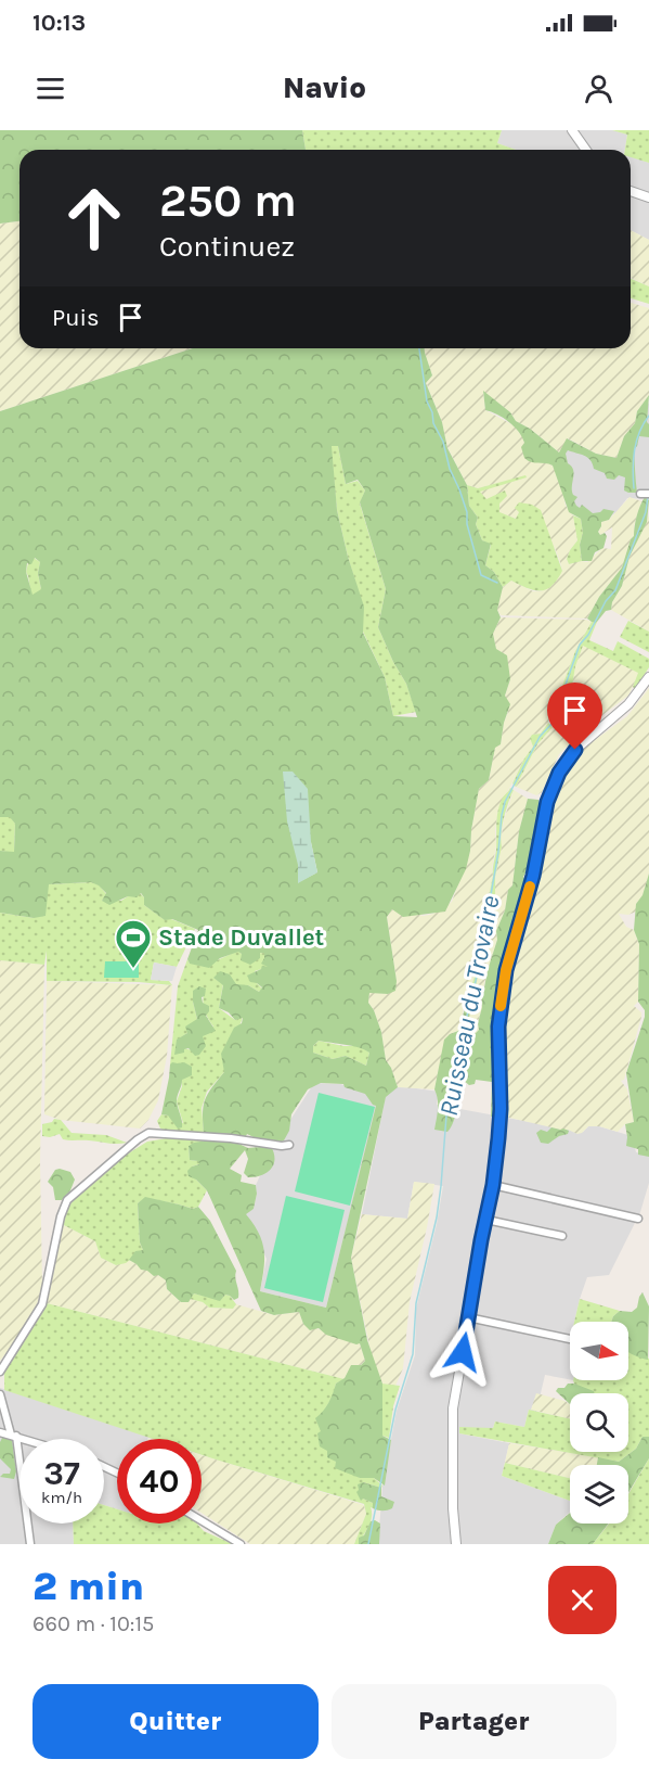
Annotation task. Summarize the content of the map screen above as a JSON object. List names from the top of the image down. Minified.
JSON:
{"water":["Ruisseau du Trovaire"],"places":{"sports":["Stade Duvallet"]},"north":"right","page":{"status":"10:13","header":"Navio","turn":["250 m","Continuez"],"then":"Puis","speed":"37 km/h","limit":"40","heading":["2 min","660 m · 10:15"],"buttons":["Quitter","Partager"]}}
